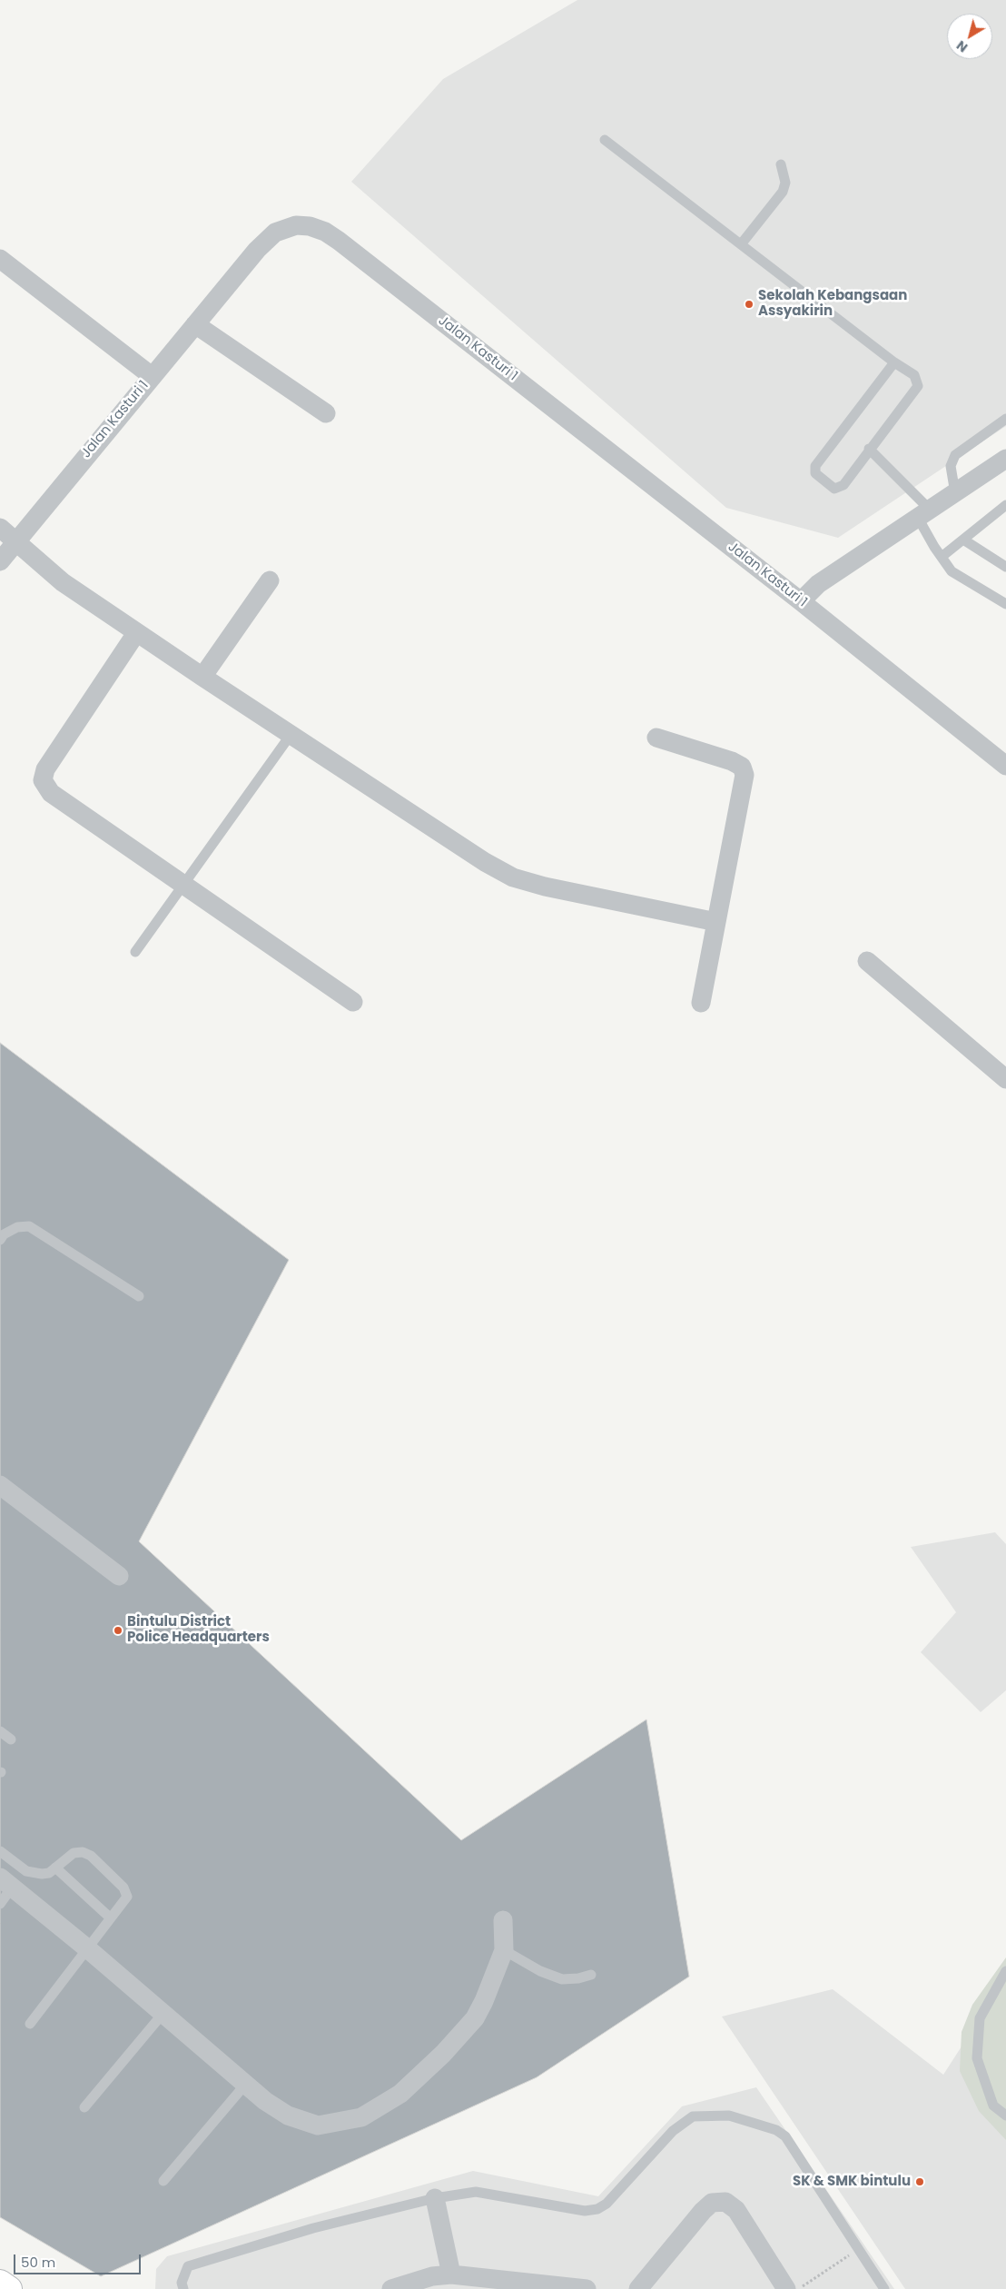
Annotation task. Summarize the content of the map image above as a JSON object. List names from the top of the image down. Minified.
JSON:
{"streets":{"street":["Jalan Kasturi 1"]},"places":["Sekolah Kebangsaan Assyakirin","Bintulu District Police Headquarters","SK & SMK bintulu"],"scale_bar":"50 m","north":"bottom left"}
